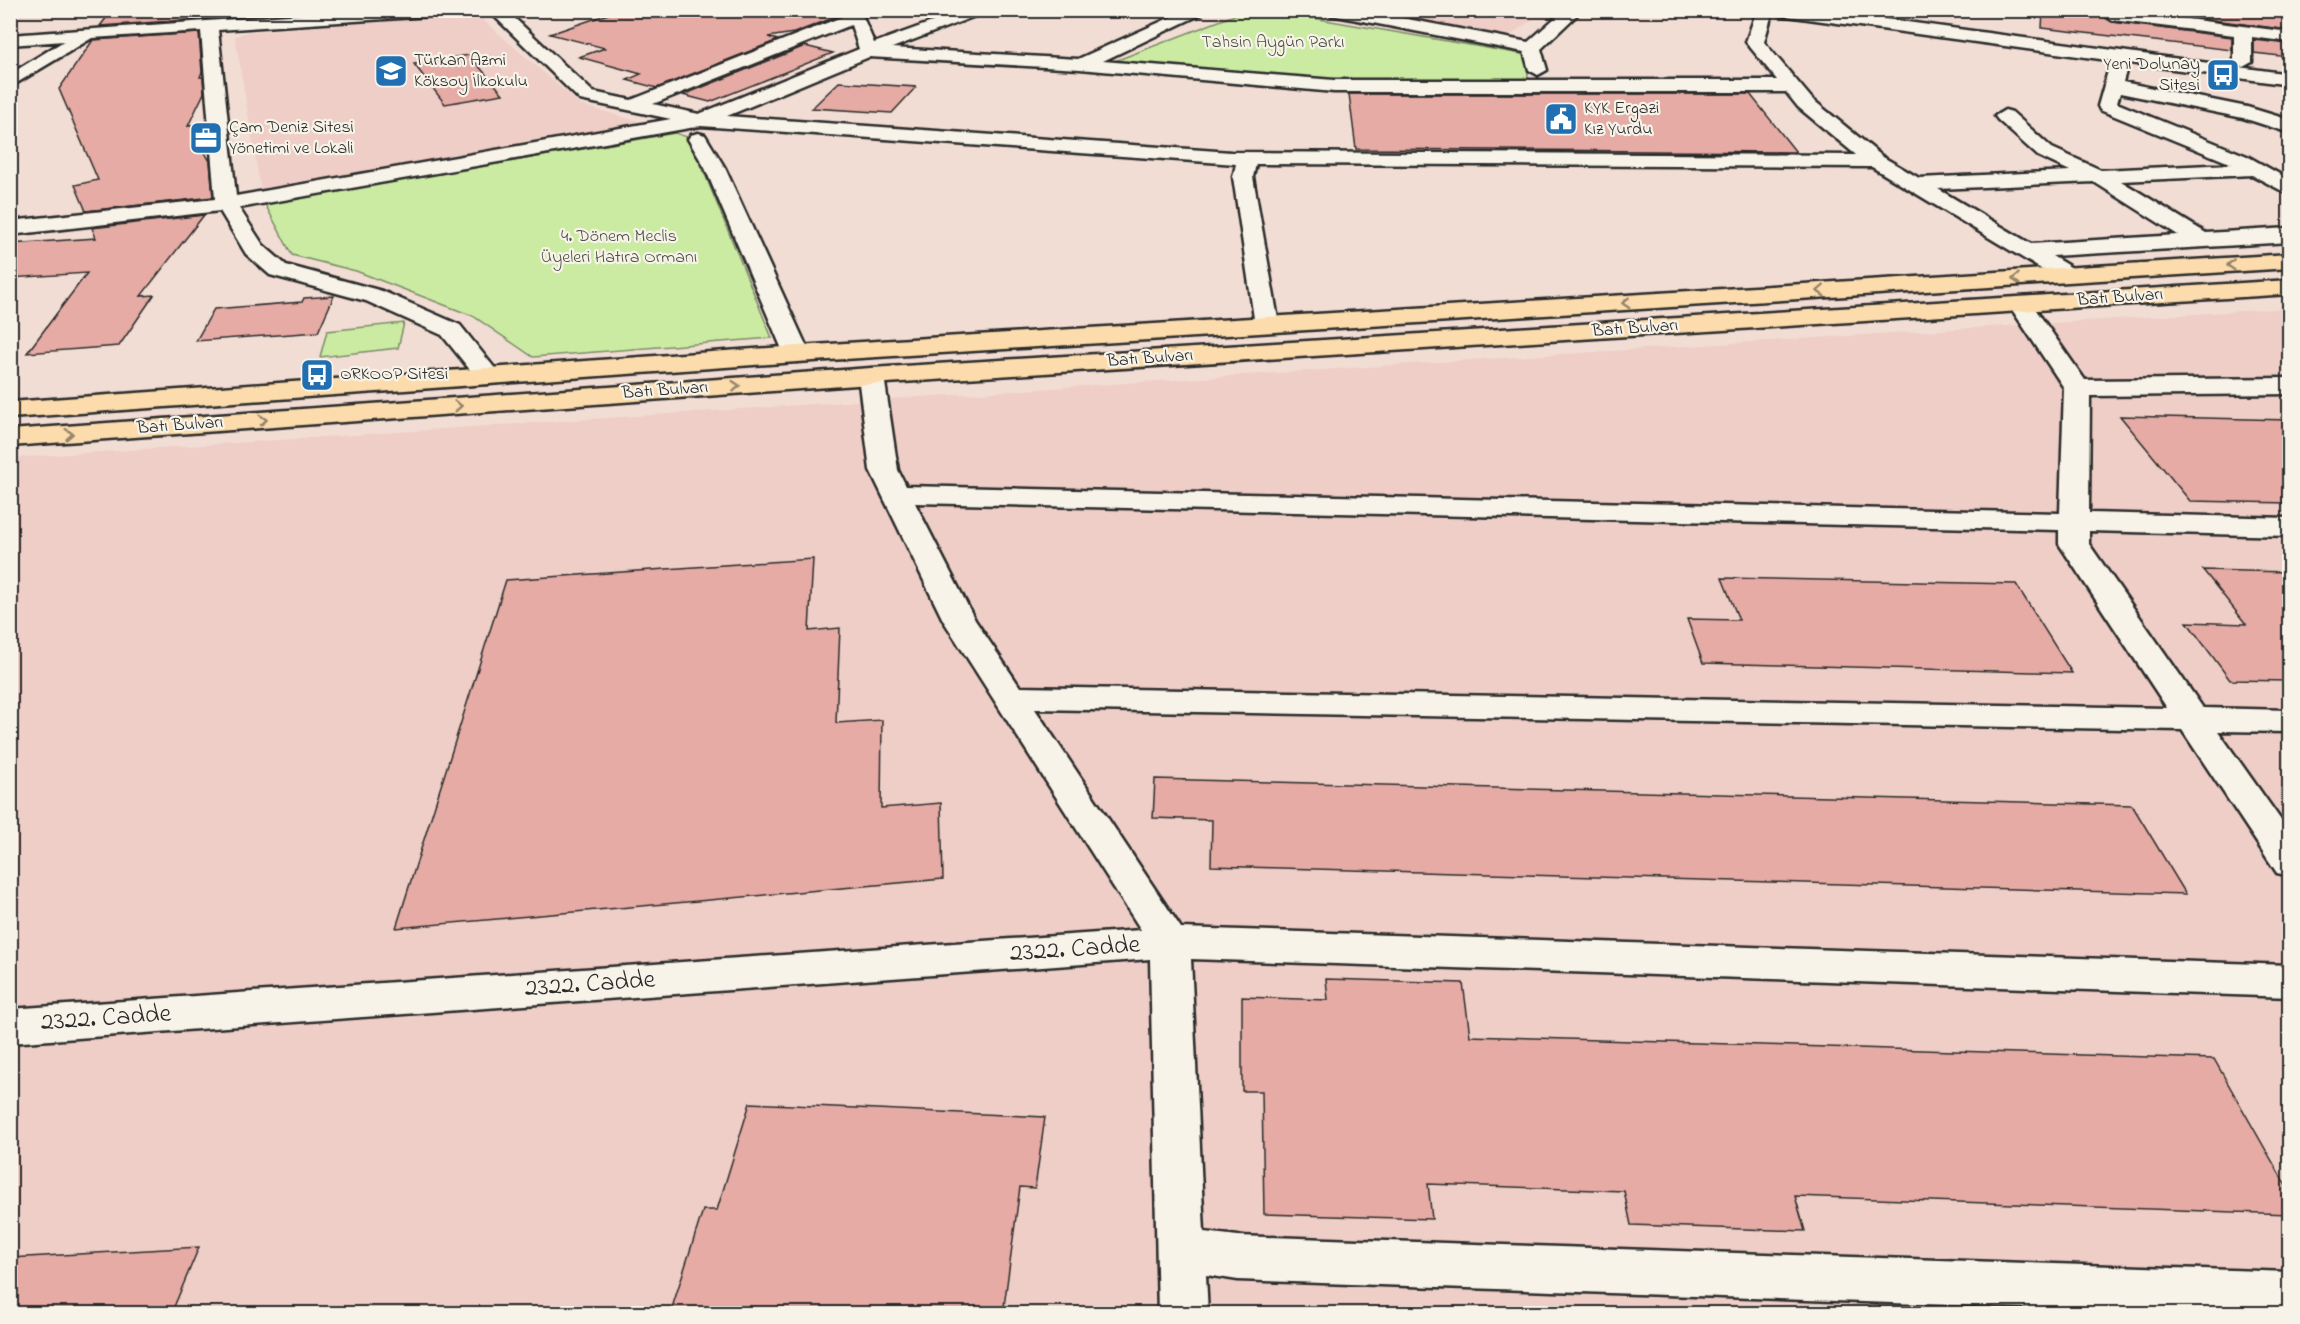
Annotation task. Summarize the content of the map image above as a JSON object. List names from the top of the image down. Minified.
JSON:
{"streets":{"main road":["Batı Bulvarı"],"street":["2322. Cadde"]},"parks":["Tahsin Aygün Parkı","4. Dönem Meclis Üyeleri Hatıra Ormanı"],"places":{"school or university":["Türkan Azmi Köksoy İlkokulu"],"bus stop":["Yeni Dolunay Sitesi","ORKOOP Sitesi"],"public building":["KYK Ergazi Kız Yurdu"],"office":["Çam Deniz Sitesi Yönetimi ve Lokali"]}}
